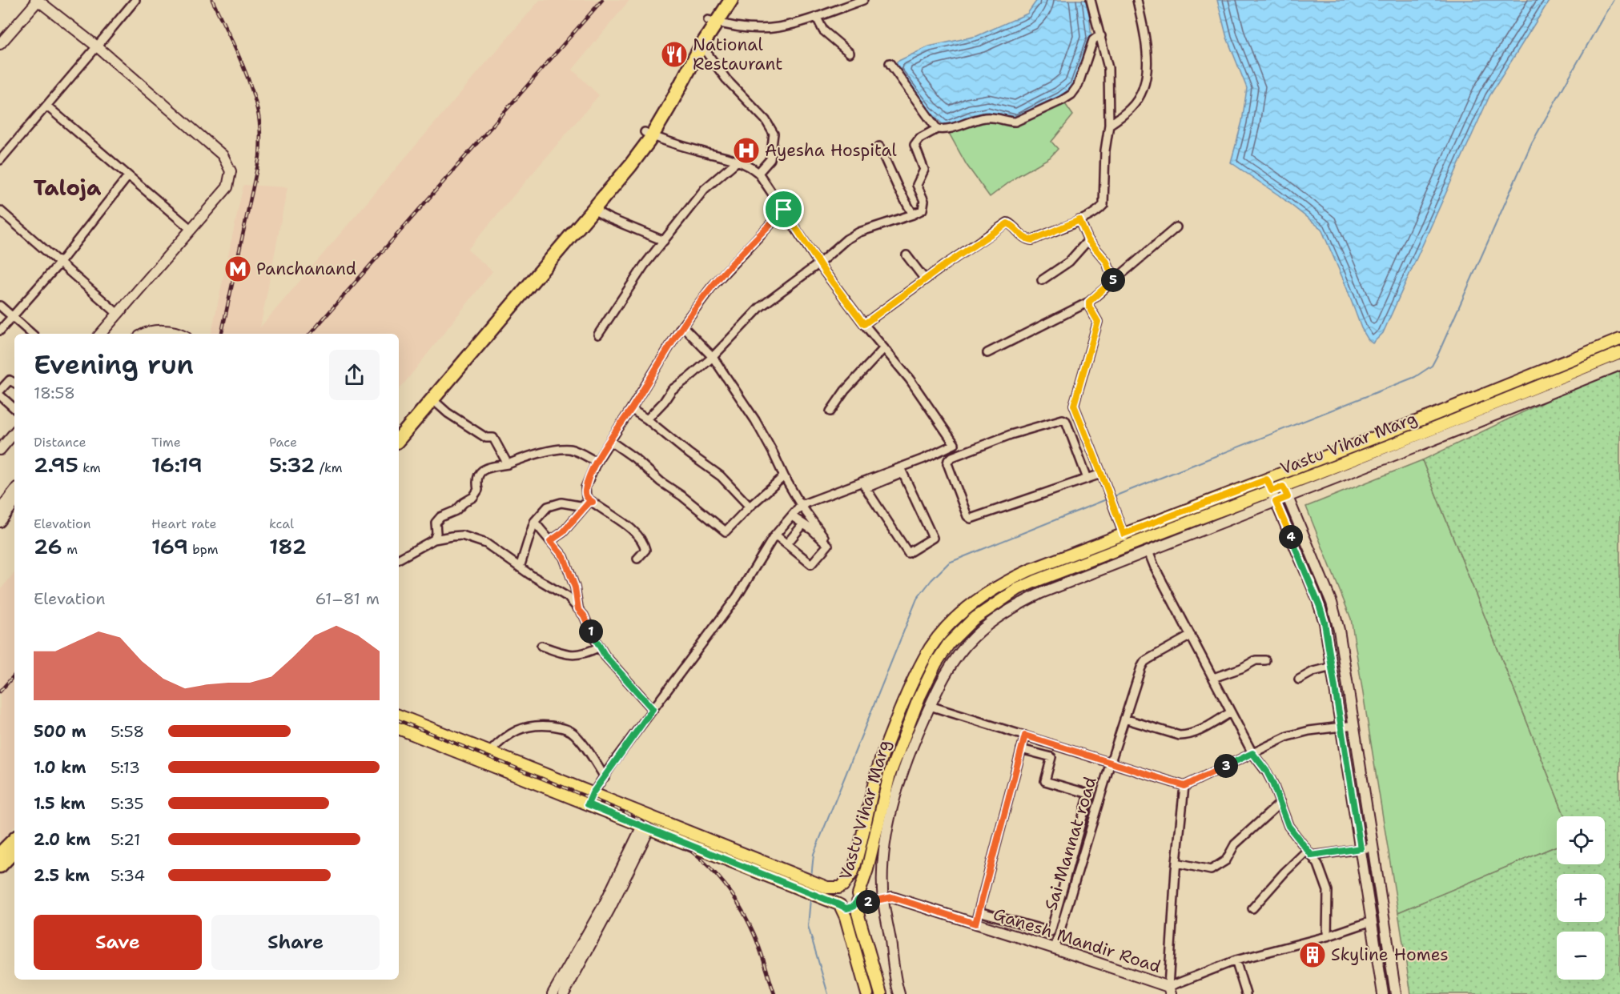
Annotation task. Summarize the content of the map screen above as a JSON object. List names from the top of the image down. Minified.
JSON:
{"streets":{"main road":["Vastu Vihar Marg"],"street":["Sai Mannat road","Ganesh Mandir Road"]},"crossings":[["Vastu Vihar Marg","Ganesh Mandir Road"],["Sai Mannat road","Ganesh Mandir Road"]],"districts":["Taloja"],"places":{"restaurant":["National Restaurant"],"hospital":["Ayesha Hospital"],"metro station":["Panchanand"],"building":["Skyline Homes"]},"page":{"pins":["5","4","1","3","2"],"heading":["Evening run","18:58"],"stats":[["Distance","2.95 km"],["Time","16:19"],["Pace","5:32 /km"],["Elevation","26 m"],["Heart rate","169 bpm"],["kcal","182"]],"chart":["Elevation","61–81 m"],"list":[{"name":"500 m","note":"5:58"},{"name":"1.0 km","note":"5:13"},{"name":"1.5 km","note":"5:35"},{"name":"2.0 km","note":"5:21"},{"name":"2.5 km","note":"5:34"}],"map_buttons":["+","−"],"buttons":["Save","Share"]}}
